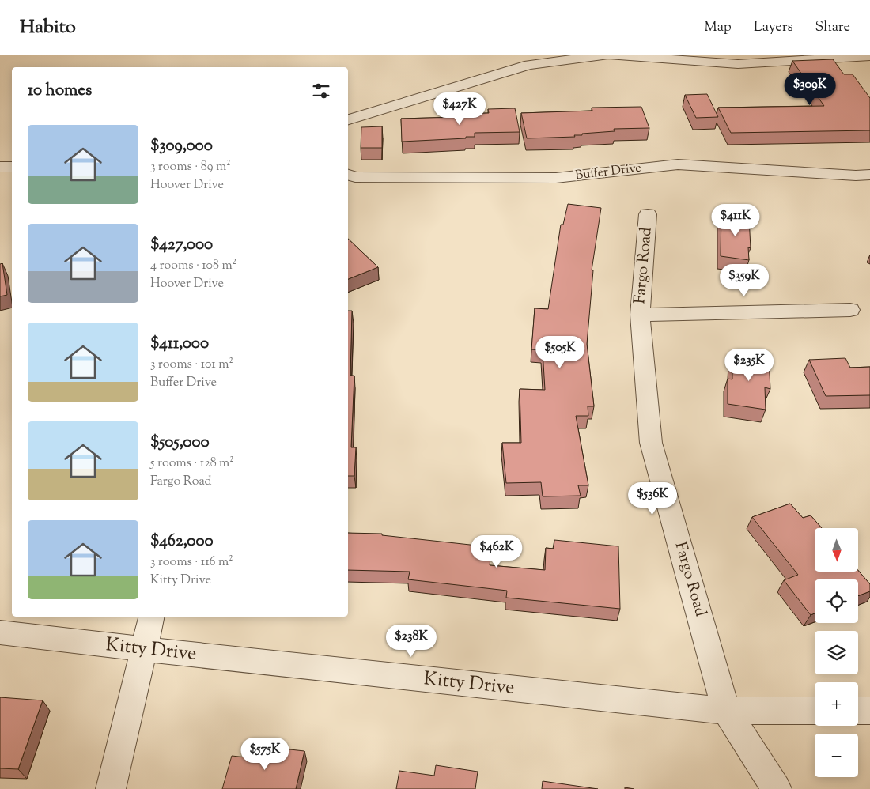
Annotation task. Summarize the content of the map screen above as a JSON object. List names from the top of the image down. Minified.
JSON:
{"streets":{"street":["Buffer Drive","Fargo Road","Kitty Drive"]},"crossings":[["Fargo Road","Kitty Drive"]],"north":"bottom","page":{"header":"Habito","nav":["Map","Layers","Share"],"heading":"10 homes","price":["$309K","$427K","$411K","$359K","$505K","$235K","$536K","$462K","$238K","$575K"],"list":[{"name":"$309,000","note":"3 rooms · 89 m² · Hoover Drive"},{"name":"$427,000","note":"4 rooms · 108 m² · Hoover Drive"},{"name":"$411,000","note":"3 rooms · 101 m² · Buffer Drive"},{"name":"$505,000","note":"5 rooms · 128 m² · Fargo Road"},{"name":"$462,000","note":"3 rooms · 116 m² · Kitty Drive"}],"map_buttons":["+","−"]}}
